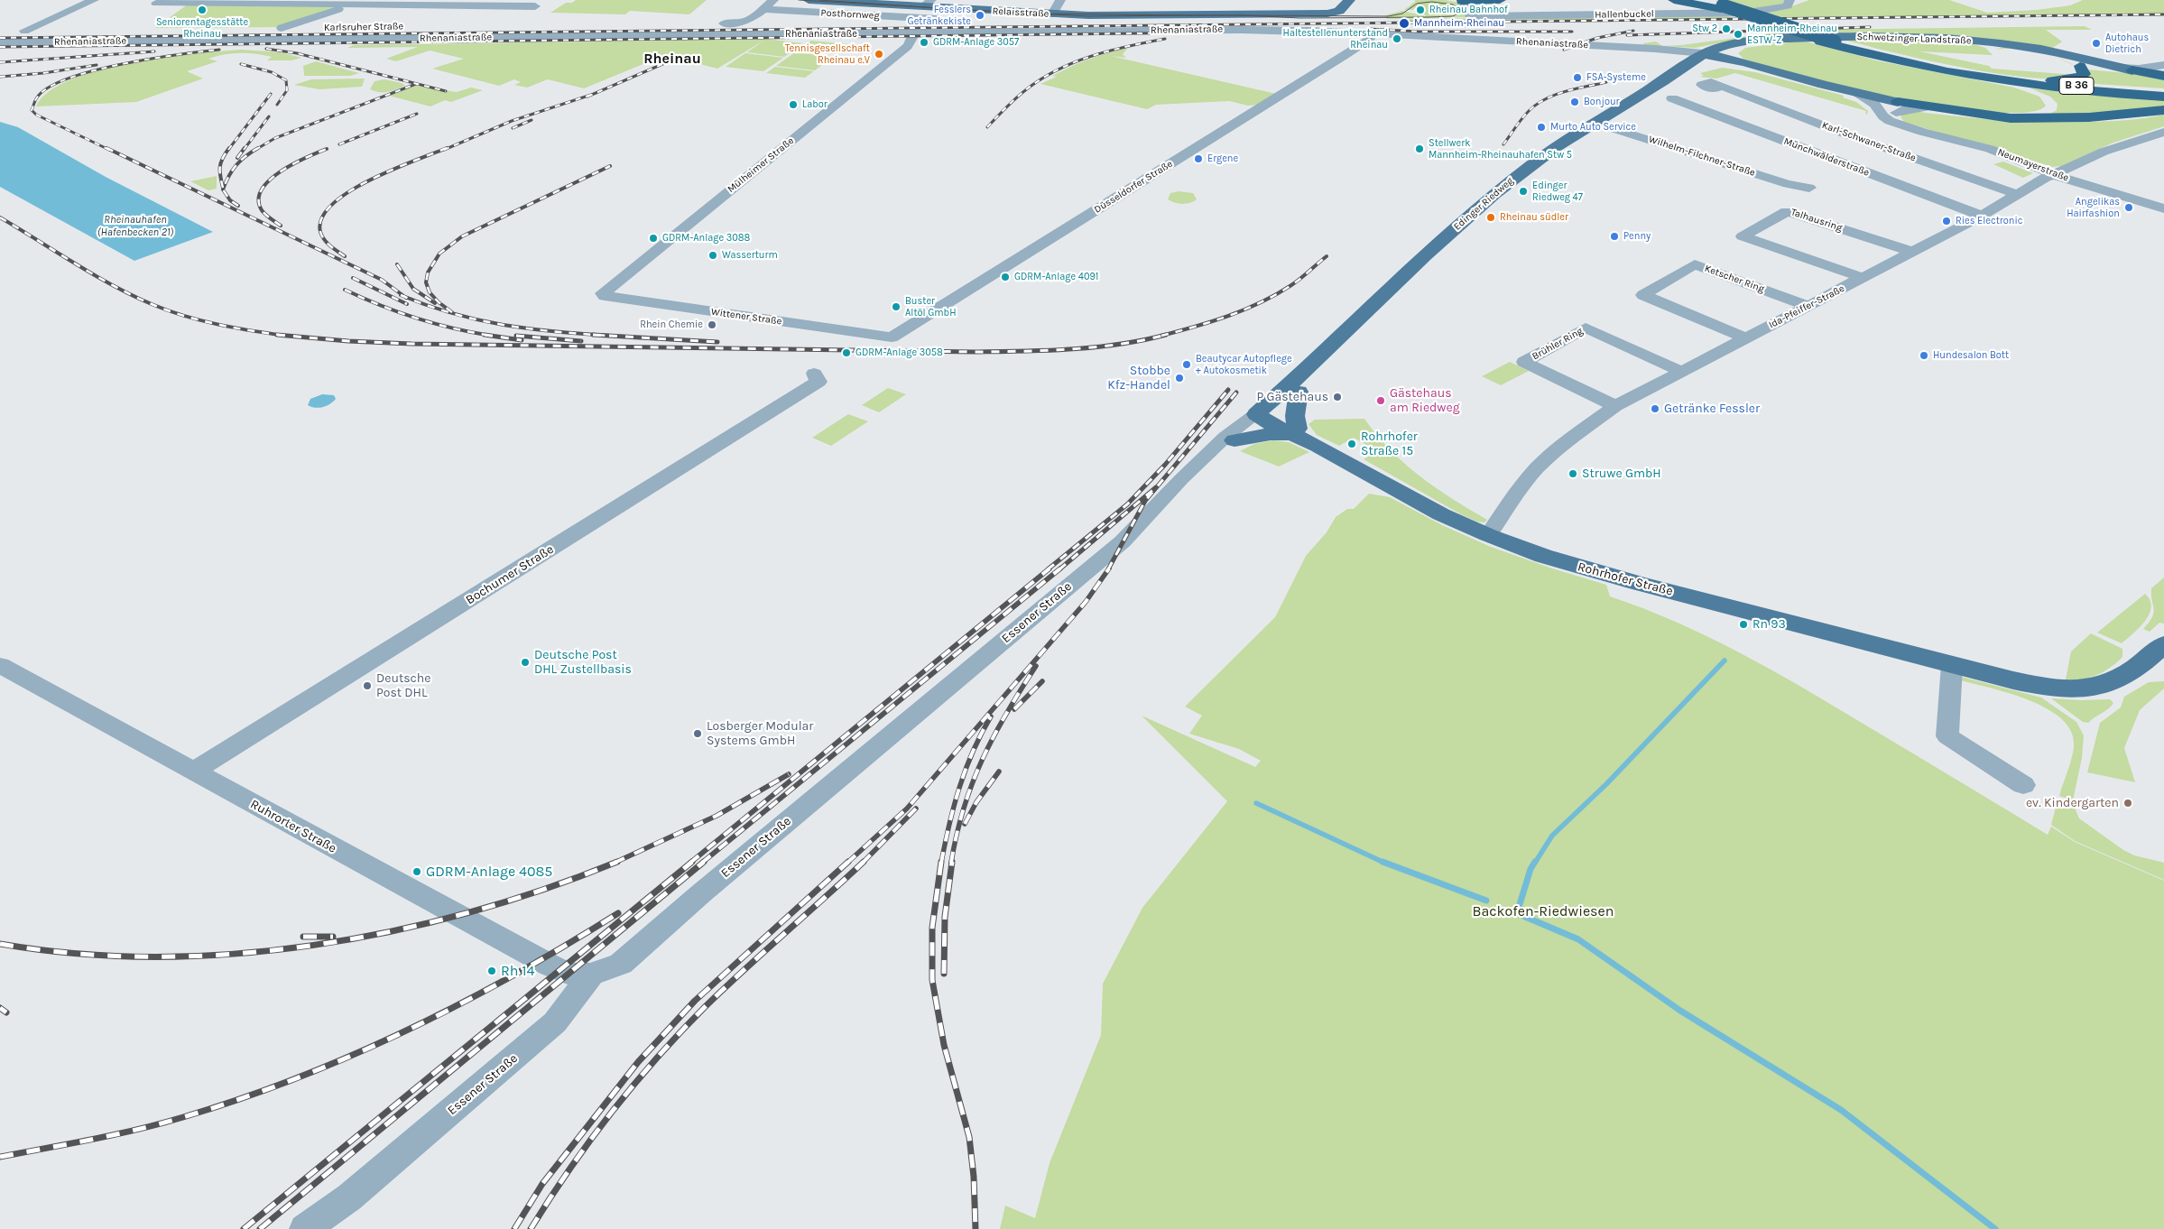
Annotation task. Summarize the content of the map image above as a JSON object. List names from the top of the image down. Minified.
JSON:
{"streets":{"highway":["B 36"],"main road":["Relaisstraße","Schwetzinger Landstraße","Edinger Riedweg","Rohrhofer Straße"],"street":["Posthornweg","Hallenbuckel","Karlsruher Straße","Rhenaniastraße","Karl-Schwaner-Straße","Wilhelm-Filchner-Straße","Münchwälderstraße","Mülheimer Straße","Neumayerstraße","Düsseldorfer Straße","Talhausring","Ketscher Ring","Ida-Pfeiffer-Straße","Wittener Straße","Brühler Ring","Bochumer Straße","Essener Straße","Ruhrorter Straße"]},"crossings":[["Relaisstraße","Posthornweg"],["Posthornweg","Karlsruher Straße"],["Rhenaniastraße","Schwetzinger Landstraße"],["Rhenaniastraße","Mülheimer Straße"],["Rhenaniastraße","Düsseldorfer Straße"],["Rhenaniastraße","Edinger Riedweg"],["Schwetzinger Landstraße","Edinger Riedweg"],["Karl-Schwaner-Straße","Ida-Pfeiffer-Straße"],["Wilhelm-Filchner-Straße","Edinger Riedweg"],["Münchwälderstraße","Ida-Pfeiffer-Straße"],["Mülheimer Straße","Wittener Straße"],["Neumayerstraße","Ida-Pfeiffer-Straße"],["Düsseldorfer Straße","Wittener Straße"],["Edinger Riedweg","Rohrhofer Straße"],["Edinger Riedweg","Essener Straße"],["Talhausring","Ida-Pfeiffer-Straße"],["Ketscher Ring","Ida-Pfeiffer-Straße"],["Ida-Pfeiffer-Straße","Brühler Ring"],["Ida-Pfeiffer-Straße","Rohrhofer Straße"],["Bochumer Straße","Ruhrorter Straße"],["Rohrhofer Straße","Essener Straße"],["Essener Straße","Ruhrorter Straße"]],"districts":["Rheinau"],"water":["Rheinauhafen (Hafenbecken 21)"],"parks":["Backofen-Riedwiesen"],"places":["Seniorentagesstätte Rheinau","Rheinau Bahnhof","Fesslers Getränkekiste","Mannheim-Rheinau","Stw 2","Mannheim-Rheinau ESTW-Z","Haltestellenunterstand Rheinau","GDRM-Anlage 3057","Autohaus Dietrich","Tennisgesellschaft Rheinau e.V","FSA-Systeme","Bonjour","Labor","Murto Auto Service","Stellwerk Mannheim-Rheinauhafen Stw 5","Ergene","Edinger Riedweg 47","Angelikas Hairfashion","Rheinau südler","Ries Electronic","Penny","GDRM-Anlage 3088","Wasserturm","GDRM-Anlage 4091","Buster Altöl GmbH","Rhein Chemie","GDRM-Anlage 3058","Hundesalon Bott","Beautycar Autopflege + Autokosmetik","Stobbe Kfz-Handel","P Gästehaus","Gästehaus am Riedweg","Getränke Fessler","Rohrhofer Straße 15","Struwe GmbH","Rn 93","Deutsche Post DHL Zustellbasis","Deutsche Post DHL","Losberger Modular Systems GmbH","ev. Kindergarten","GDRM-Anlage 4085","Rh 14"]}
